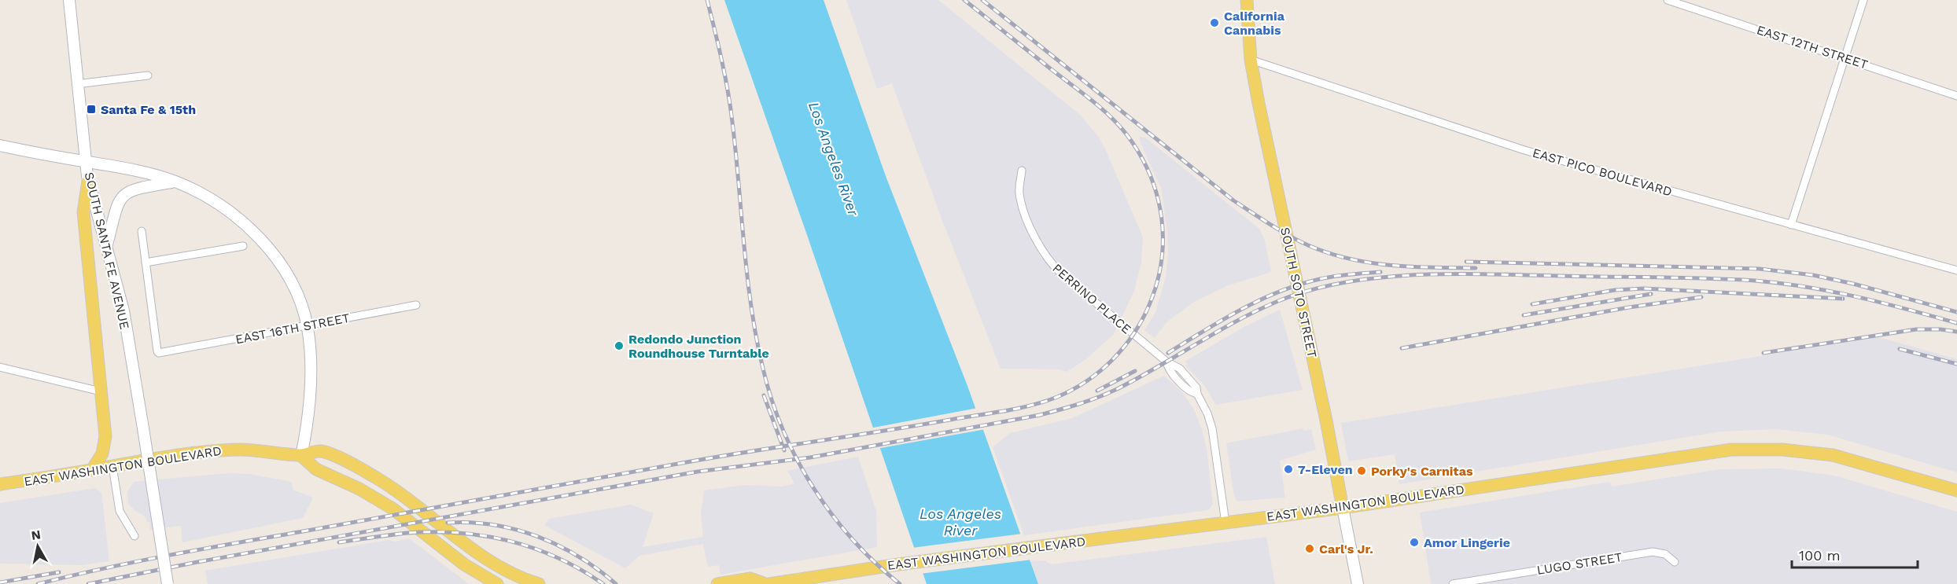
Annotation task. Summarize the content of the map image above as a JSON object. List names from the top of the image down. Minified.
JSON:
{"streets":{"main road":["SOUTH SANTA FE AVENUE","SOUTH SOTO STREET","EAST WASHINGTON BOULEVARD"],"street":["EAST 12TH STREET","EAST PICO BOULEVARD","PERRINO PLACE","EAST 16TH STREET","LUGO STREET"]},"crossings":[["EAST PICO BOULEVARD","SOUTH SOTO STREET"],["SOUTH SOTO STREET","EAST WASHINGTON BOULEVARD"],["PERRINO PLACE","EAST WASHINGTON BOULEVARD"]],"water":["Los Angeles River"],"places":{"other":["California Cannabis","Redondo Junction Roundhouse Turntable","7-Eleven","Porky's Carnitas","Amor Lingerie","Carl's Jr."],"transit":["Santa Fe & 15th"]},"scale_bar":"100 m","north":"top"}
